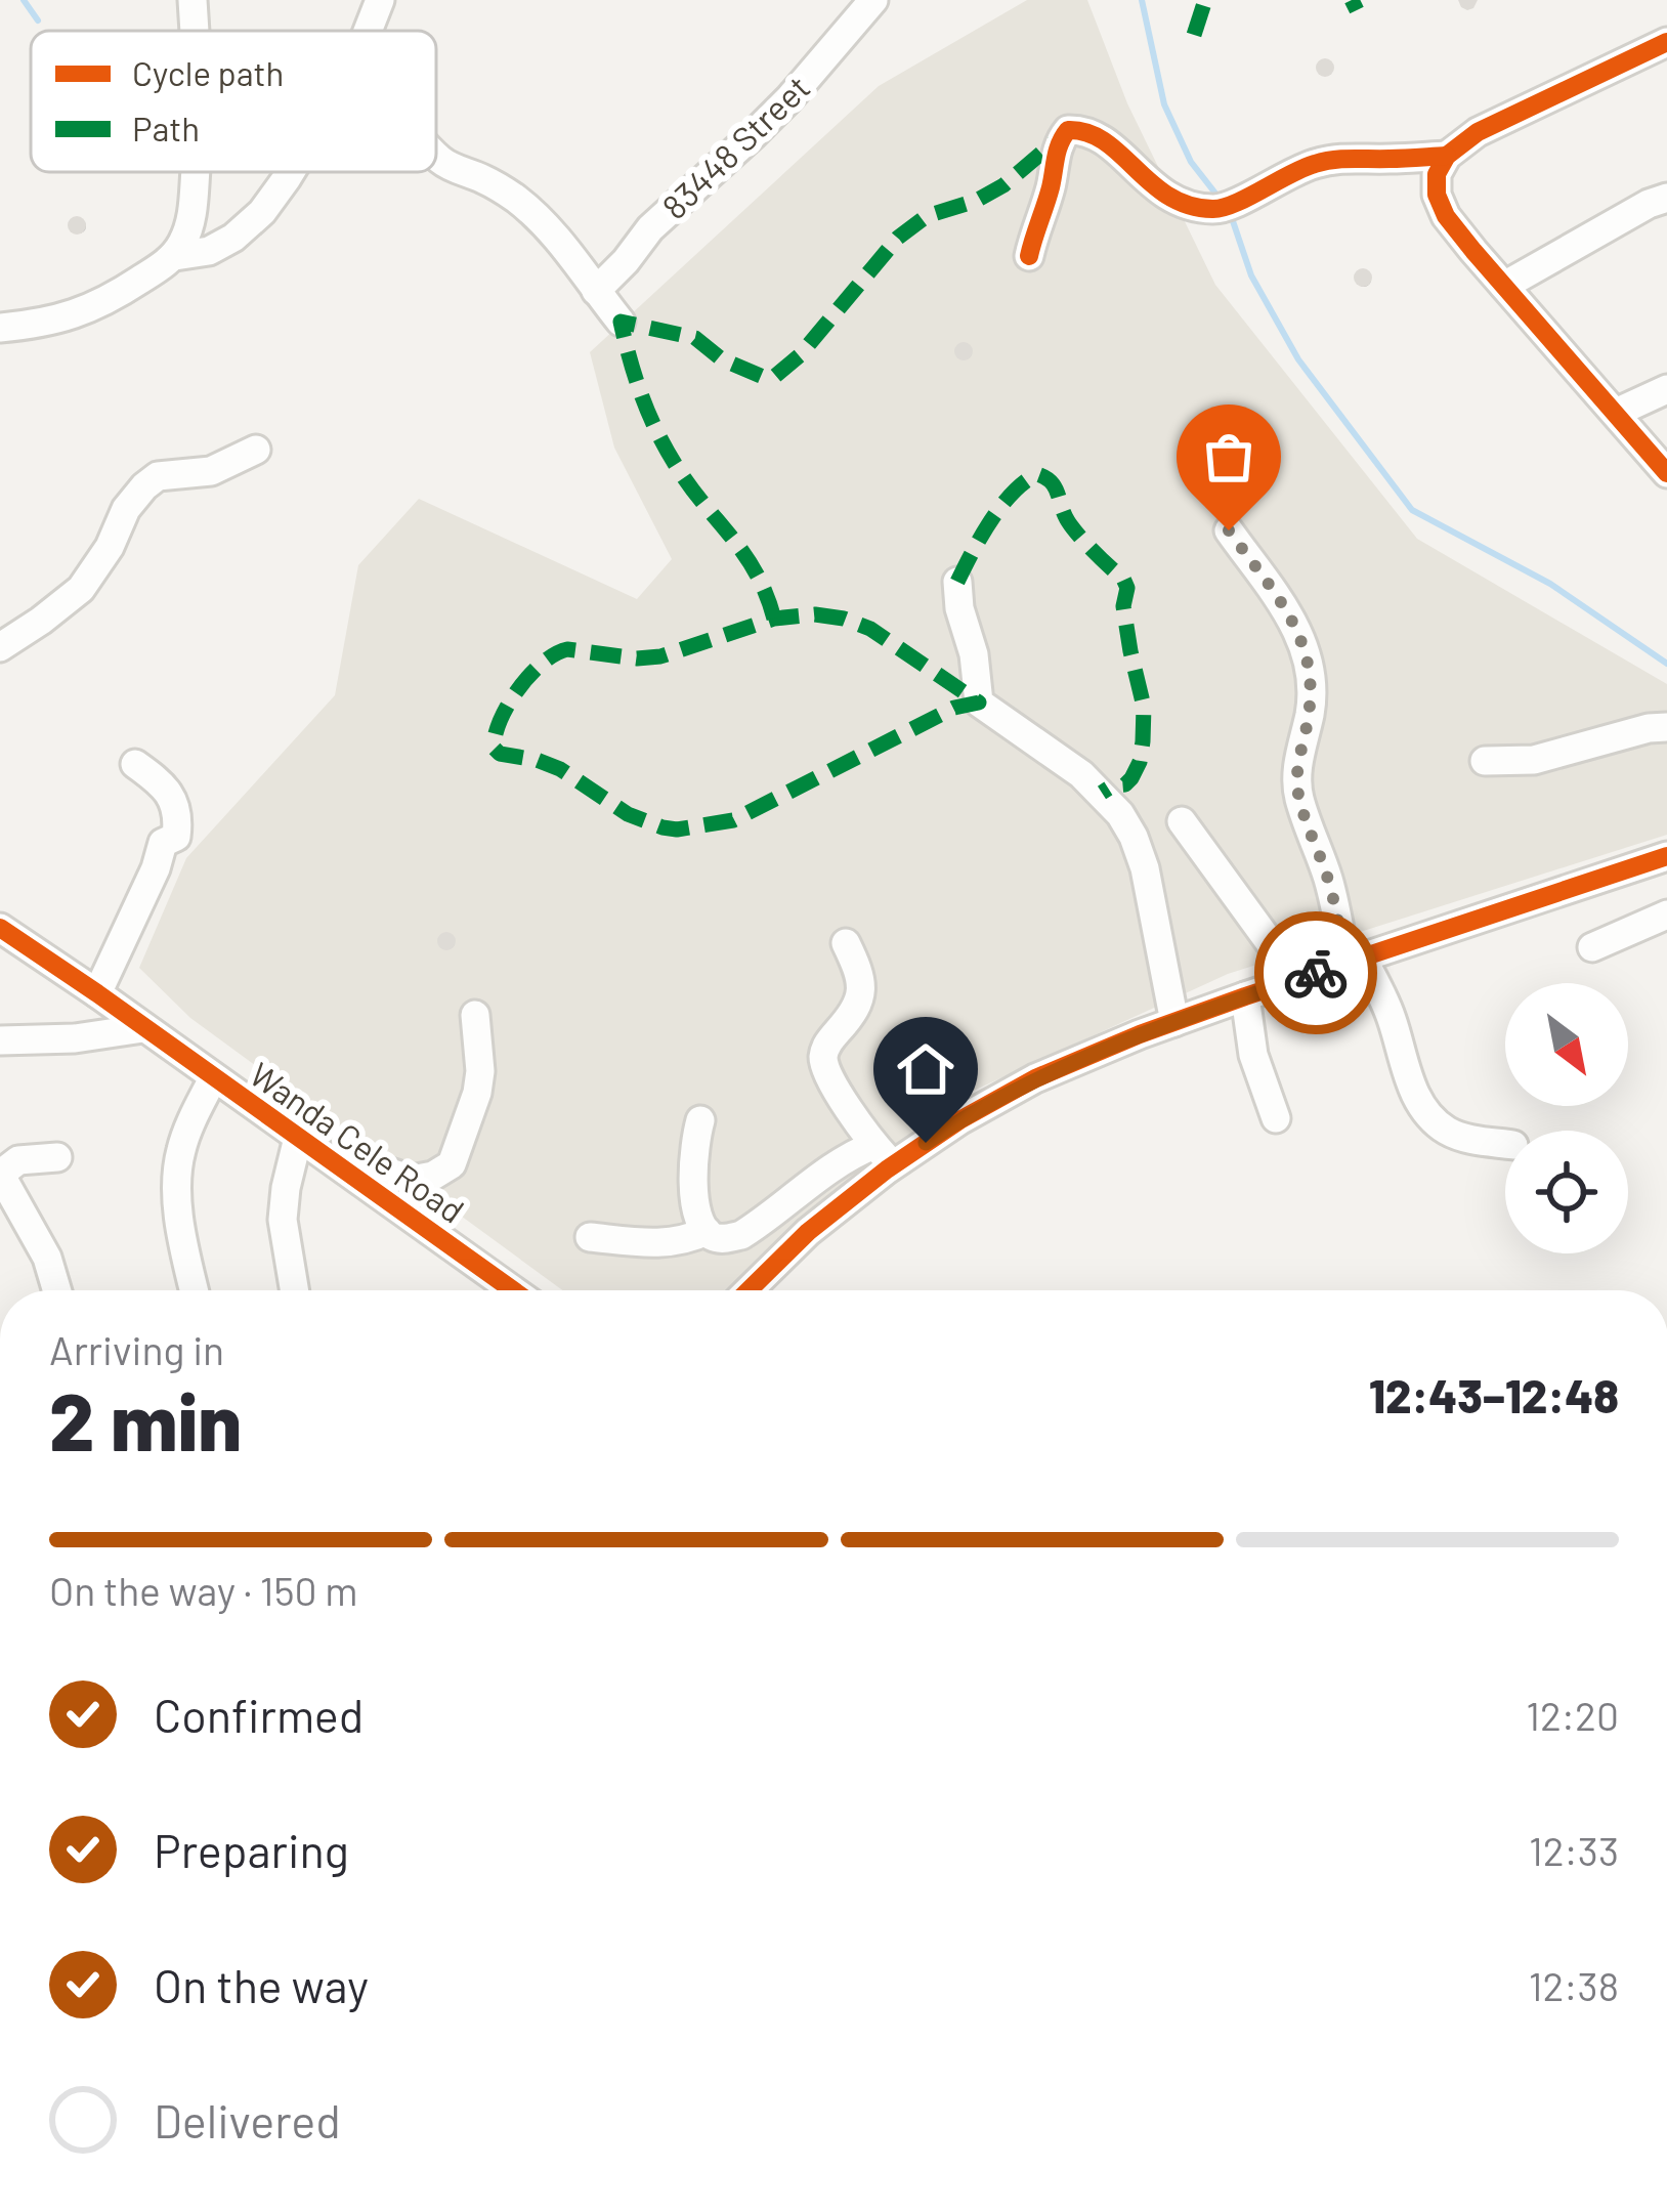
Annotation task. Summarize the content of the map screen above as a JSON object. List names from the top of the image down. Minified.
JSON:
{"streets":{"street":["83448 Street","Wanda Cele Road"]},"legend":["Cycle path","Path"],"north":"bottom right","page":{"heading":["2 min","Arriving in","12:43–12:48"],"bar":"On the way · 150 m","list":[["Confirmed","12:20"],["Preparing","12:33"],["On the way","12:38"],"Delivered"]}}
